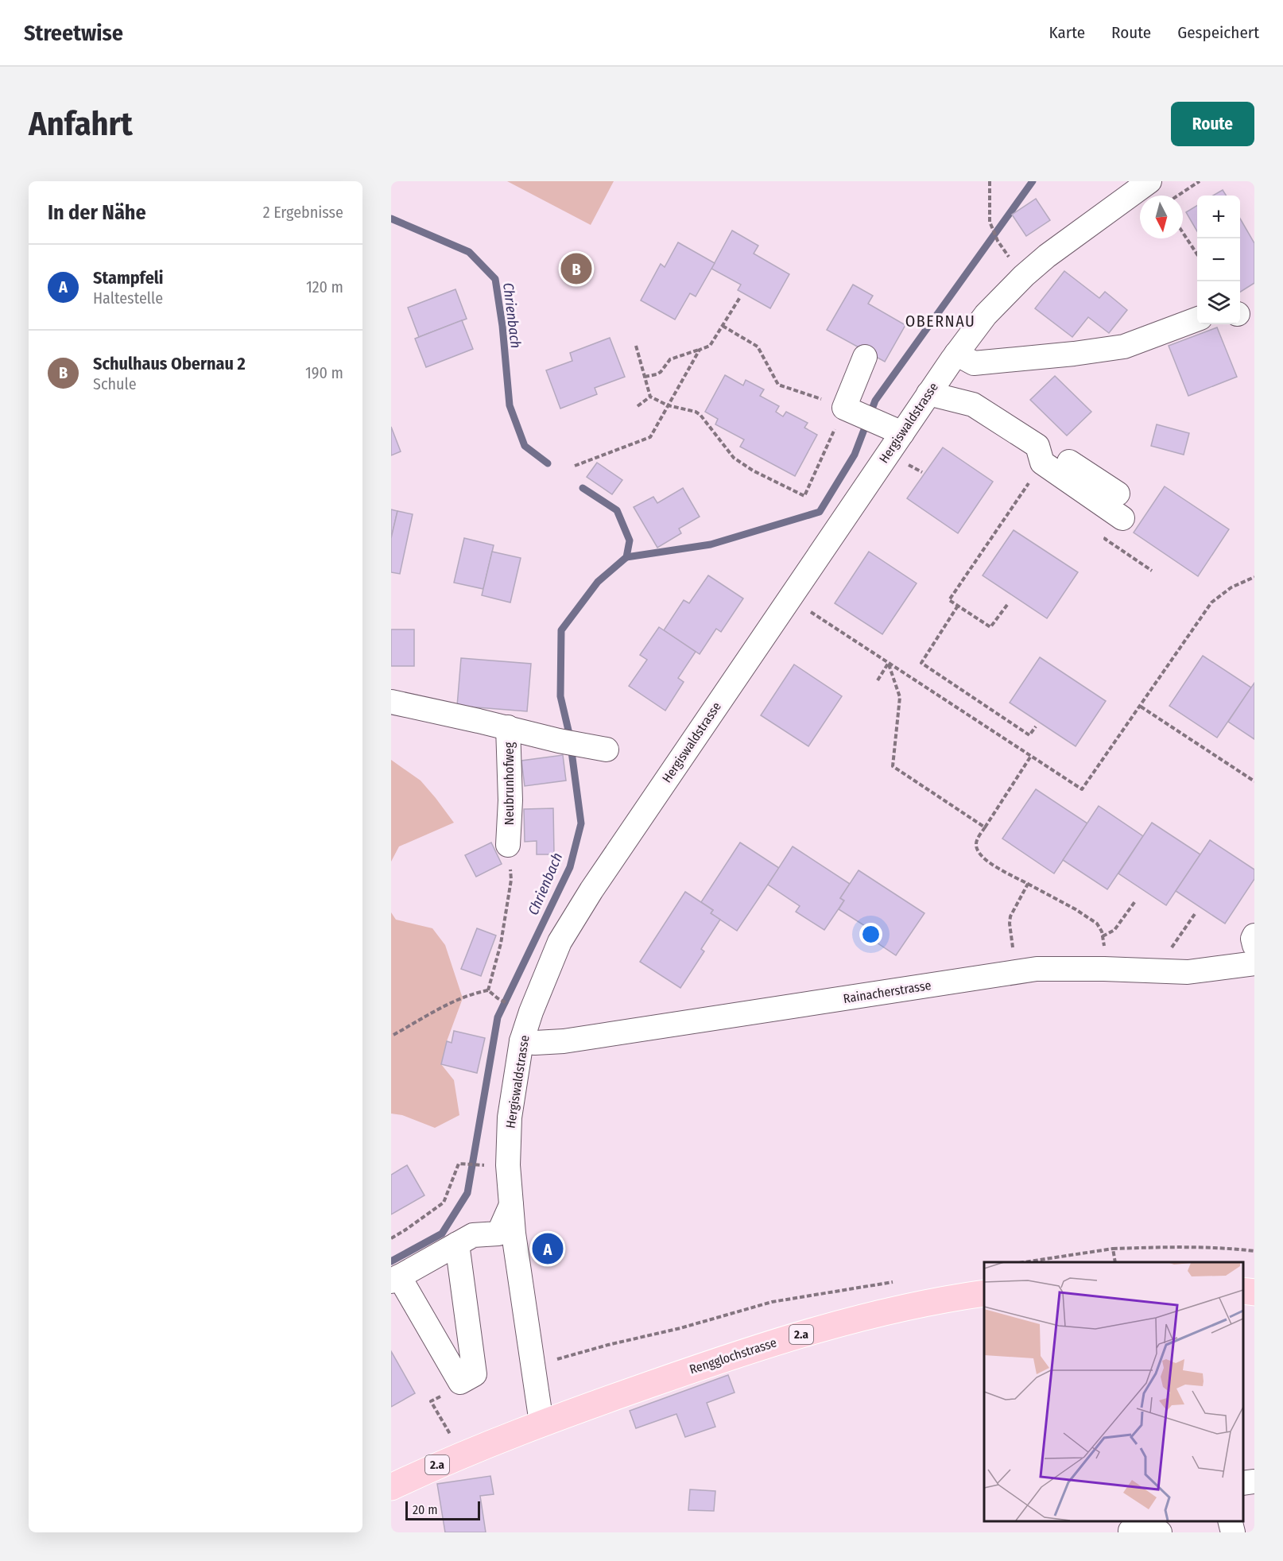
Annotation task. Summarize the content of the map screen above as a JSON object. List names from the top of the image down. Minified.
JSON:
{"streets":{"main road":["2.a","Rengglochstrasse"],"street":["Hergiswaldstrasse","Neubrunhofweg","Rainacherstrasse"]},"crossings":[["Hergiswaldstrasse","Rainacherstrasse"],["Hergiswaldstrasse","2.a"],["Hergiswaldstrasse","Rengglochstrasse"],["2.a","Rengglochstrasse"]],"districts":["OBERNAU"],"water":["Chrienbach"],"scale_bar":"20 m","north":"bottom","page":{"header":"Streetwise","nav":["Karte","Route","Gespeichert"],"buttons":"Route","title":"Anfahrt","heading":["In der Nähe","2 Ergebnisse"],"map_buttons":["+","−"],"list":[{"mark":"A","name":"Stampfeli","note":"Haltestelle","value":"120 m"},{"mark":"B","name":"Schulhaus Obernau 2","note":"Schule","value":"190 m"}],"pins":["B","A"],"scale":"20 m"}}
